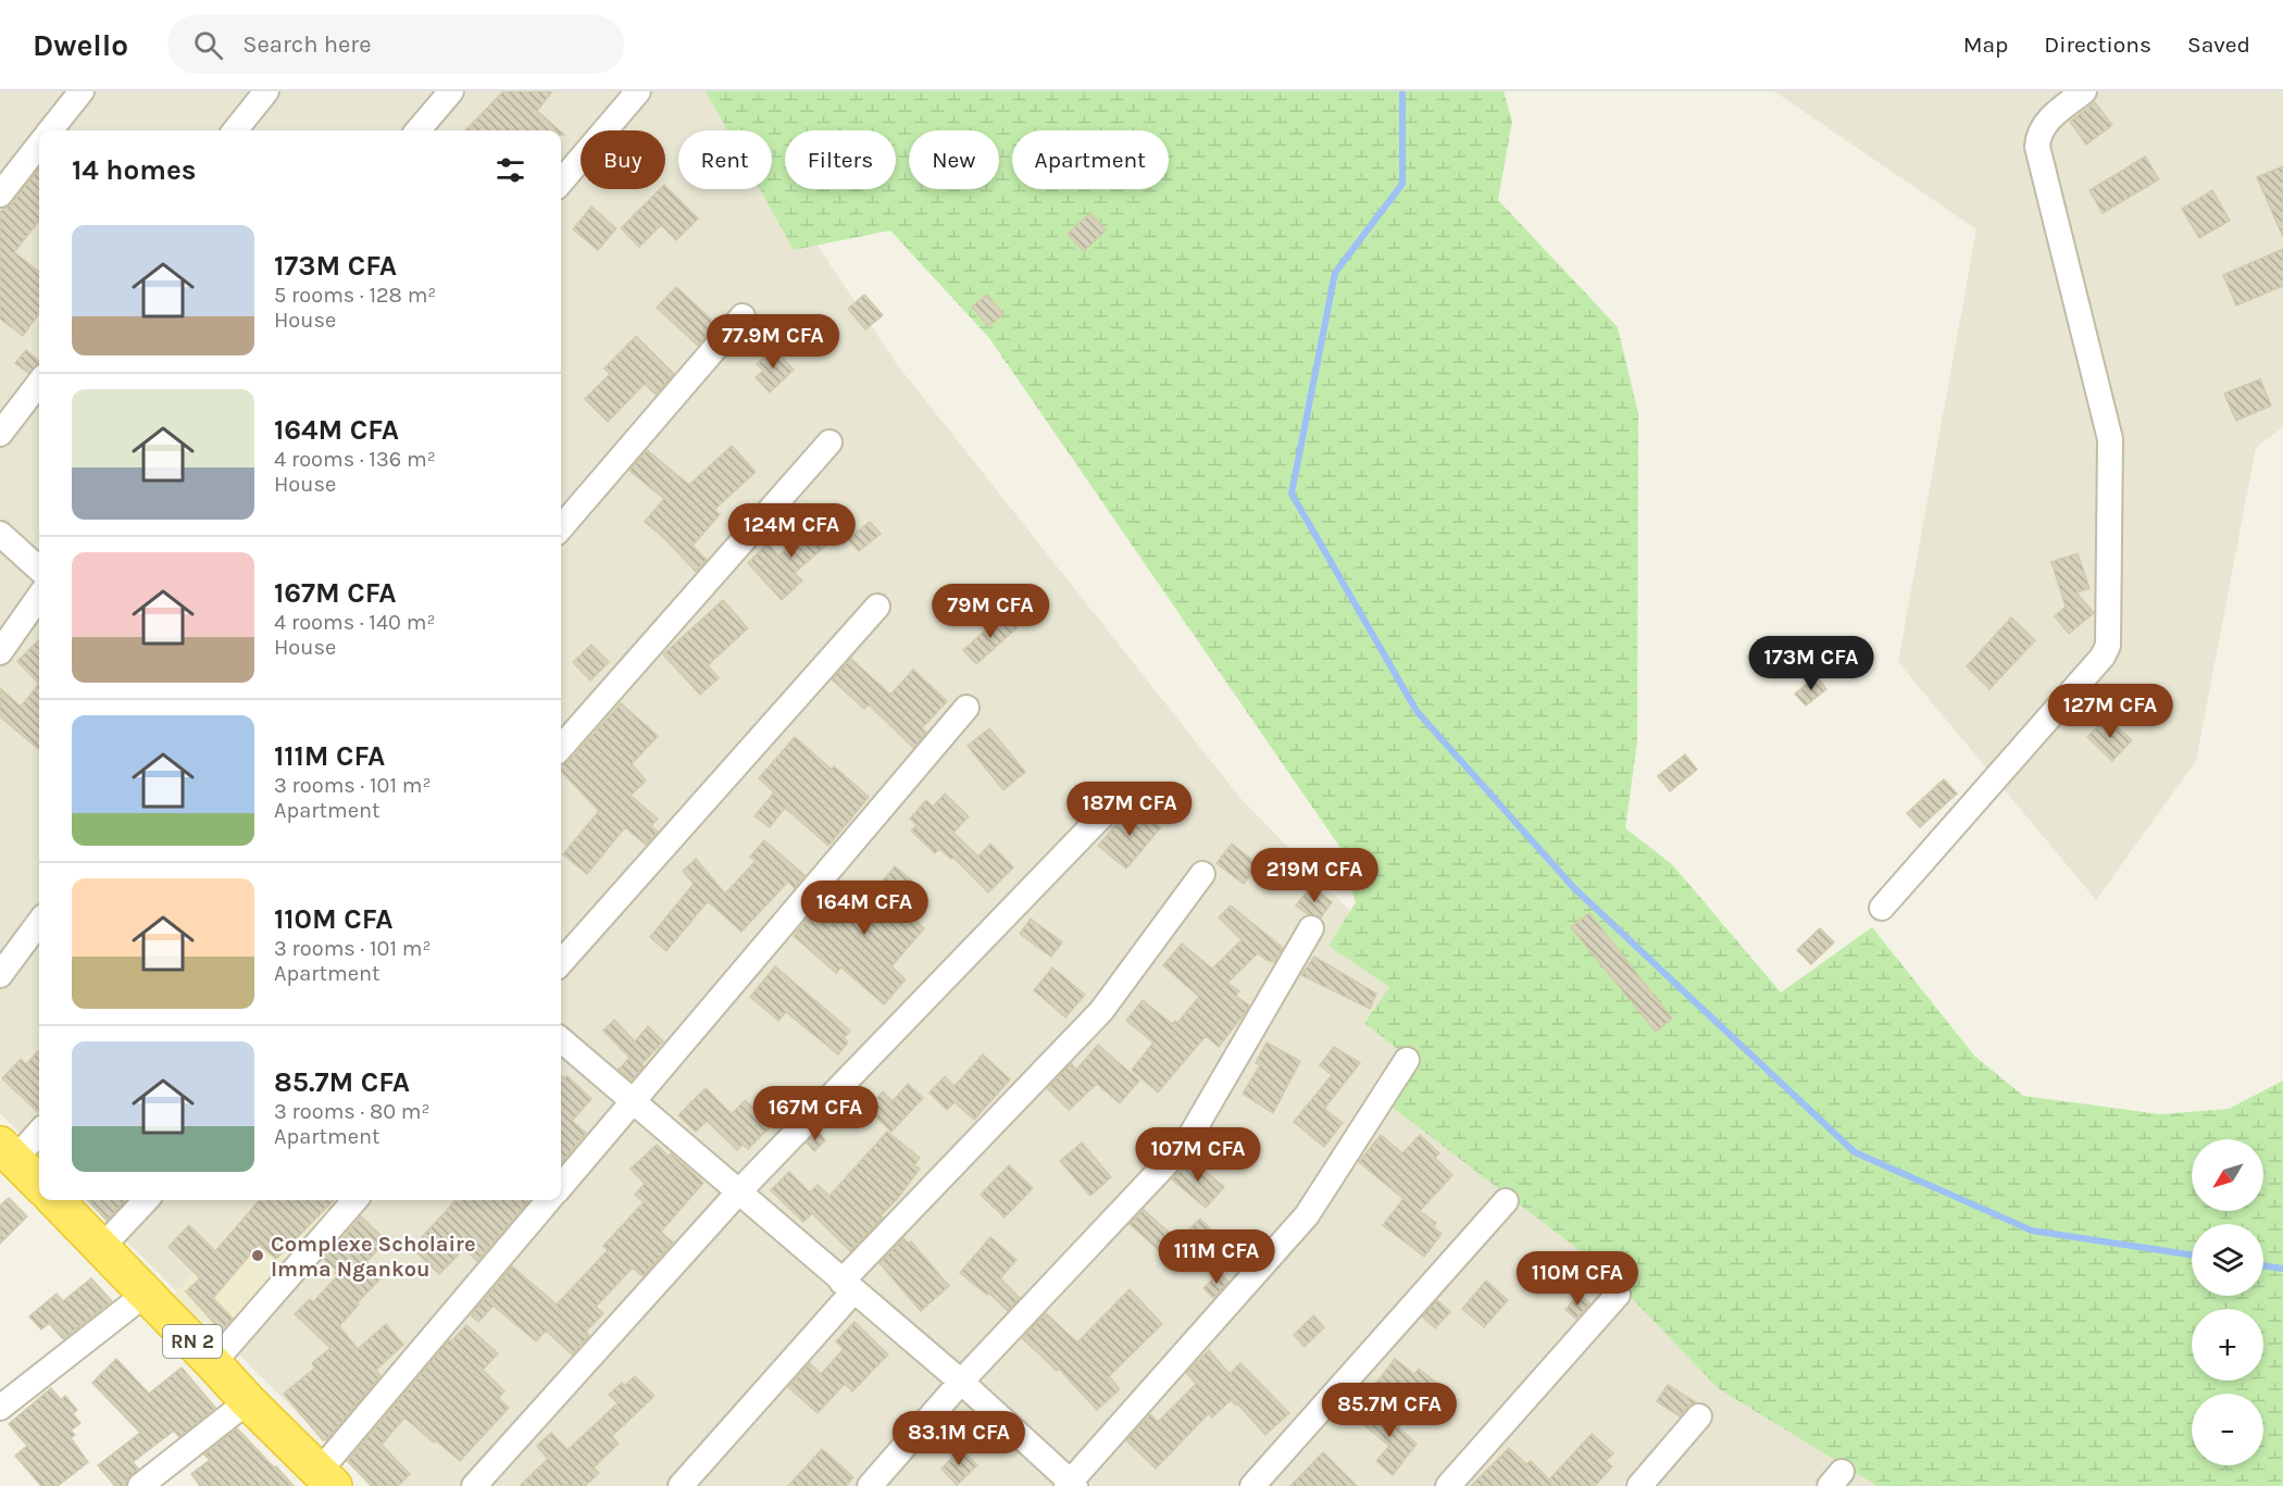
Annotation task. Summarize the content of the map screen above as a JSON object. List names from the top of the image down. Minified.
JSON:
{"streets":{"highway":["RN 2"]},"places":["Complexe Scholaire Imma Ngankou"],"north":"bottom left","page":{"header":"Dwello","search":"Search here","nav":["Map","Directions","Saved"],"chip":["Buy","Rent","Filters","New","Apartment"],"heading":"14 homes","list":[{"name":"173M CFA","note":"5 rooms · 128 m² · House"},{"name":"164M CFA","note":"4 rooms · 136 m² · House"},{"name":"167M CFA","note":"4 rooms · 140 m² · House"},{"name":"111M CFA","note":"3 rooms · 101 m² · Apartment"},{"name":"110M CFA","note":"3 rooms · 101 m² · Apartment"},{"name":"85.7M CFA","note":"3 rooms · 80 m² · Apartment"}],"price":["77.9M CFA","124M CFA","79M CFA","173M CFA","127M CFA","187M CFA","219M CFA","164M CFA","167M CFA","107M CFA","111M CFA","110M CFA","85.7M CFA","83.1M CFA"],"map_buttons":["+","−"]}}
